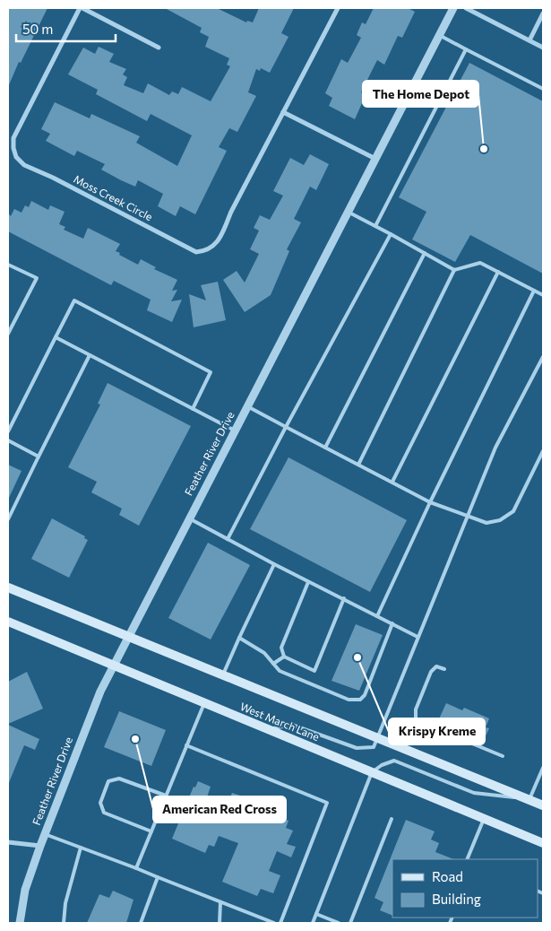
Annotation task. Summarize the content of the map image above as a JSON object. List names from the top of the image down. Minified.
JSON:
{"streets":{"main road":["West March Lane"],"street":["Moss Creek Circle","Feather River Drive"]},"crossings":[["Feather River Drive","West March Lane"]],"places":["The Home Depot","Krispy Kreme","American Red Cross"],"legend":["Road","Building"],"scale_bar":"50 m"}
